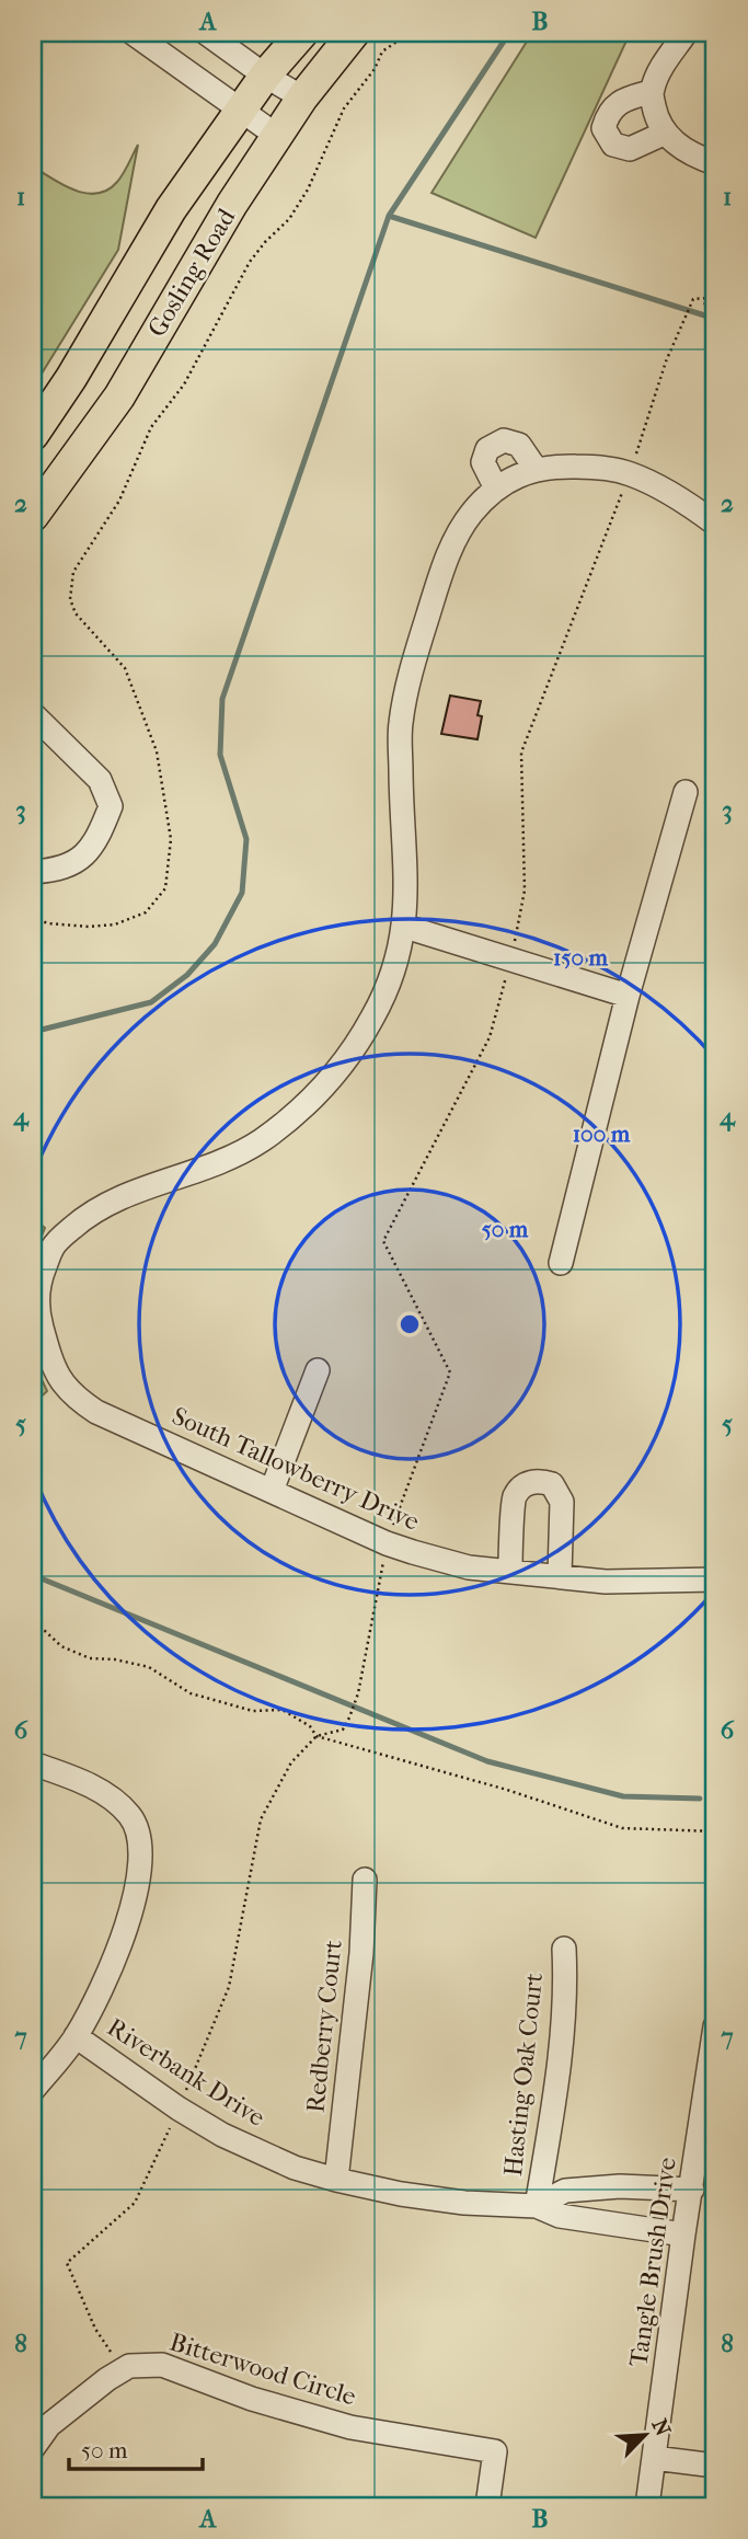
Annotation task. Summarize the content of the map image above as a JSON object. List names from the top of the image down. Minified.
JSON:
{"streets":{"main road":["Gosling Road"],"street":["South Tallowberry Drive","Redberry Court","Riverbank Drive","Hasting Oak Court","Tangle Brush Drive","Bitterwood Circle"]},"crossings":[["Redberry Court","Riverbank Drive"],["Riverbank Drive","Hasting Oak Court"],["Riverbank Drive","Tangle Brush Drive"]],"scale_bar":"50 m","north":"top right","grid":{"columns":["A","B"],"rows":["1","2","3","4","5","6","7","8"]},"rings":["150 m","100 m","50 m"]}
